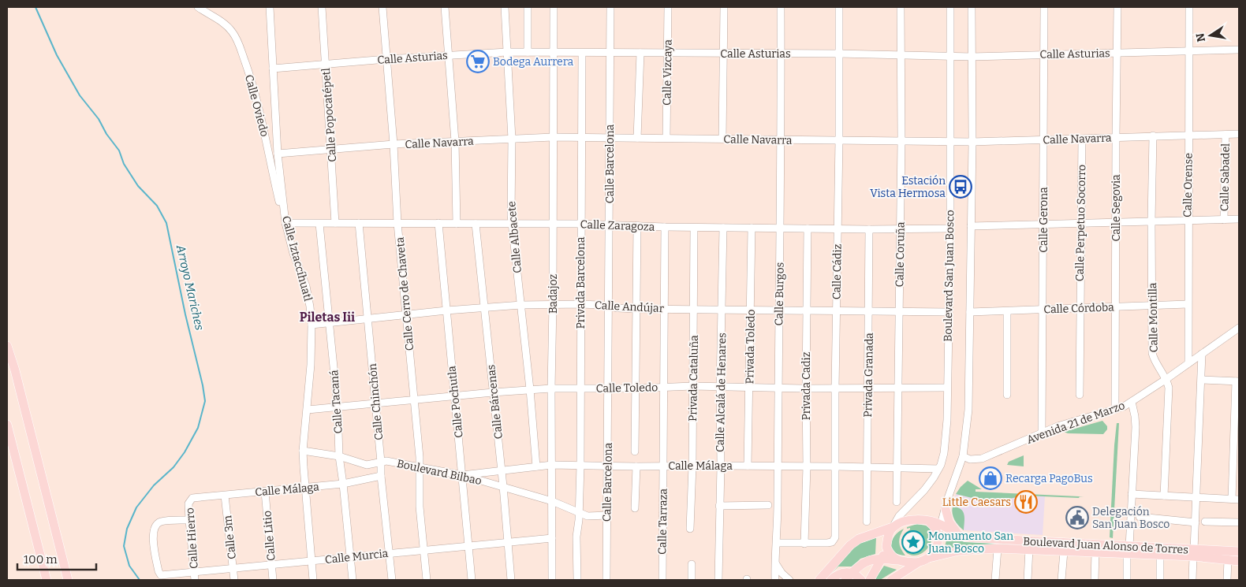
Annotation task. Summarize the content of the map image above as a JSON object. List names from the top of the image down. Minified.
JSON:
{"streets":{"main road":["Boulevard Juan Alonso de Torres"],"street":["Calle Asturias","Calle Vizcaya","Calle Oviedo","Calle Popocatépetl","Calle Navarra","Calle Barcelona","Calle Sabadel","Calle Orense","Calle Segovia","Calle Gerona","Calle Perpetuo Socorro","Calle Zaragoza","Calle Albacete","Calle Coruña","Calle Iztaccíhuatl","Calle Cádiz","Boulevard San Juan Bosco","Privada Barcelona","Calle Cerro de Chaveta","Badajoz","Calle Burgos","Calle Andújar","Calle Córdoba","Calle Montilla","Privada Toledo","Privada Granada","Privada Cataluña","Privada Cadiz","Calle Toledo","Calle Alcalá de Henares","Calle Tacaná","Calle Chinchón","Calle Pochutla","Calle Bárcenas","Avenida 21 de Marzo","Calle Málaga","Boulevard Bilbao","Calle Tarraza","Calle Litio","Calle 3m","Calle Hierro","Calle Murcia"]},"crossings":[["Calle Asturias","Calle Vizcaya"],["Calle Asturias","Calle Popocatépetl"],["Calle Asturias","Calle Barcelona"],["Calle Asturias","Calle Orense"],["Calle Asturias","Calle Segovia"],["Calle Asturias","Calle Gerona"],["Calle Asturias","Calle Albacete"],["Calle Asturias","Calle Coruña"],["Calle Asturias","Calle Iztaccíhuatl"],["Calle Asturias","Calle Cádiz"],["Calle Asturias","Boulevard San Juan Bosco"],["Calle Asturias","Privada Barcelona"],["Calle Asturias","Calle Cerro de Chaveta"],["Calle Asturias","Badajoz"],["Calle Asturias","Calle Burgos"],["Calle Vizcaya","Calle Navarra"],["Calle Oviedo","Calle Zaragoza"],["Calle Oviedo","Calle Iztaccíhuatl"],["Calle Popocatépetl","Calle Navarra"],["Calle Popocatépetl","Calle Zaragoza"],["Calle Navarra","Calle Barcelona"],["Calle Navarra","Calle Sabadel"],["Calle Navarra","Calle Orense"],["Calle Navarra","Calle Segovia"],["Calle Navarra","Calle Gerona"],["Calle Navarra","Calle Perpetuo Socorro"],["Calle Navarra","Calle Albacete"],["Calle Navarra","Calle Coruña"],["Calle Navarra","Calle Iztaccíhuatl"],["Calle Navarra","Calle Cádiz"],["Calle Navarra","Boulevard San Juan Bosco"],["Calle Navarra","Privada Barcelona"],["Calle Navarra","Calle Cerro de Chaveta"],["Calle Navarra","Badajoz"],["Calle Navarra","Calle Burgos"],["Calle Navarra","Calle Montilla"],["Calle Barcelona","Calle Zaragoza"],["Calle Barcelona","Calle Andújar"],["Calle Barcelona","Calle Toledo"],["Calle Barcelona","Calle Málaga"],["Calle Barcelona","Boulevard Bilbao"],["Calle Orense","Calle Córdoba"],["Calle Orense","Avenida 21 de Marzo"],["Calle Segovia","Calle Córdoba"],["Calle Segovia","Avenida 21 de Marzo"],["Calle Gerona","Calle Córdoba"],["Calle Gerona","Avenida 21 de Marzo"],["Calle Perpetuo Socorro","Calle Córdoba"],["Calle Zaragoza","Calle Albacete"],["Calle Zaragoza","Calle Coruña"],["Calle Zaragoza","Calle Iztaccíhuatl"],["Calle Zaragoza","Calle Cádiz"],["Calle Zaragoza","Boulevard San Juan Bosco"],["Calle Zaragoza","Privada Barcelona"],["Calle Zaragoza","Calle Cerro de Chaveta"],["Calle Zaragoza","Badajoz"],["Calle Zaragoza","Calle Burgos"],["Calle Zaragoza","Privada Toledo"],["Calle Zaragoza","Privada Granada"],["Calle Zaragoza","Privada Cataluña"],["Calle Zaragoza","Privada Cadiz"],["Calle Zaragoza","Calle Alcalá de Henares"],["Calle Zaragoza","Calle Tacaná"],["Calle Zaragoza","Calle Chinchón"],["Calle Zaragoza","Calle Pochutla"],["Calle Zaragoza","Calle Bárcenas"],["Calle Zaragoza","Calle Tarraza"],["Calle Albacete","Calle Andújar"],["Calle Albacete","Calle Toledo"],["Calle Albacete","Calle Málaga"],["Calle Coruña","Calle Andújar"],["Calle Coruña","Calle Toledo"],["Calle Coruña","Calle Málaga"],["Calle Iztaccíhuatl","Calle Andújar"],["Calle Iztaccíhuatl","Calle Toledo"],["Calle Iztaccíhuatl","Calle Málaga"],["Calle Iztaccíhuatl","Boulevard Bilbao"],["Calle Iztaccíhuatl","Calle Murcia"],["Calle Cádiz","Calle Andújar"],["Calle Cádiz","Privada Cadiz"],["Calle Cádiz","Calle Toledo"],["Calle Cádiz","Calle Málaga"],["Boulevard San Juan Bosco","Calle Andújar"],["Boulevard San Juan Bosco","Calle Córdoba"],["Boulevard San Juan Bosco","Calle Toledo"],["Boulevard San Juan Bosco","Avenida 21 de Marzo"],["Boulevard San Juan Bosco","Calle Málaga"],["Boulevard San Juan Bosco","Boulevard Juan Alonso de Torres"],["Privada Barcelona","Calle Andújar"],["Privada Barcelona","Calle Toledo"],["Privada Barcelona","Calle Málaga"],["Privada Barcelona","Boulevard Bilbao"],["Calle Cerro de Chaveta","Calle Andújar"],["Calle Cerro de Chaveta","Calle Toledo"],["Calle Cerro de Chaveta","Boulevard Bilbao"],["Calle Cerro de Chaveta","Calle Murcia"],["Badajoz","Calle Andújar"],["Badajoz","Calle Toledo"],["Badajoz","Calle Málaga"],["Badajoz","Boulevard Bilbao"],["Badajoz","Calle Murcia"],["Calle Burgos","Calle Andújar"],["Calle Burgos","Calle Toledo"],["Calle Burgos","Calle Málaga"],["Calle Andújar","Privada Toledo"],["Calle Andújar","Privada Granada"],["Calle Andújar","Privada Cataluña"],["Calle Andújar","Privada Cadiz"],["Calle Andújar","Calle Alcalá de Henares"],["Calle Andújar","Calle Tacaná"],["Calle Andújar","Calle Chinchón"],["Calle Andújar","Calle Pochutla"],["Calle Andújar","Calle Bárcenas"],["Calle Andújar","Calle Tarraza"],["Calle Córdoba","Calle Montilla"],["Calle Montilla","Avenida 21 de Marzo"],["Privada Toledo","Calle Toledo"],["Privada Toledo","Calle Málaga"],["Privada Granada","Calle Toledo"],["Privada Granada","Calle Málaga"],["Privada Cataluña","Calle Toledo"],["Privada Cataluña","Calle Málaga"],["Privada Cadiz","Calle Toledo"],["Privada Cadiz","Calle Málaga"],["Calle Toledo","Calle Alcalá de Henares"],["Calle Toledo","Calle Tacaná"],["Calle Toledo","Calle Chinchón"],["Calle Toledo","Calle Pochutla"],["Calle Toledo","Calle Bárcenas"],["Calle Toledo","Calle Tarraza"],["Calle Alcalá de Henares","Calle Málaga"],["Calle Tacaná","Calle Málaga"],["Calle Tacaná","Boulevard Bilbao"],["Calle Tacaná","Calle Murcia"],["Calle Chinchón","Calle Málaga"],["Calle Chinchón","Boulevard Bilbao"],["Calle Chinchón","Calle Murcia"],["Calle Pochutla","Calle Málaga"],["Calle Pochutla","Boulevard Bilbao"],["Calle Pochutla","Calle Murcia"],["Calle Bárcenas","Calle Málaga"],["Calle Bárcenas","Boulevard Bilbao"],["Calle Bárcenas","Calle Murcia"],["Calle Málaga","Boulevard Bilbao"],["Calle Málaga","Calle Tarraza"],["Calle Málaga","Calle Litio"],["Calle Málaga","Calle 3m"],["Calle Málaga","Calle Hierro"],["Calle Litio","Calle Murcia"],["Calle 3m","Calle Murcia"],["Calle Hierro","Calle Murcia"]],"districts":["Piletas Iii"],"water":["Arroyo Mariches"],"places":{"supermarket":["Bodega Aurrera"],"bus stop":["Estación Vista Hermosa"],"shop":["Recarga PagoBus"],"restaurant":["Little Caesars"],"public building":["Delegación San Juan Bosco"],"place":["Monumento San Juan Bosco"]},"scale_bar":"100 m","north":"left"}
